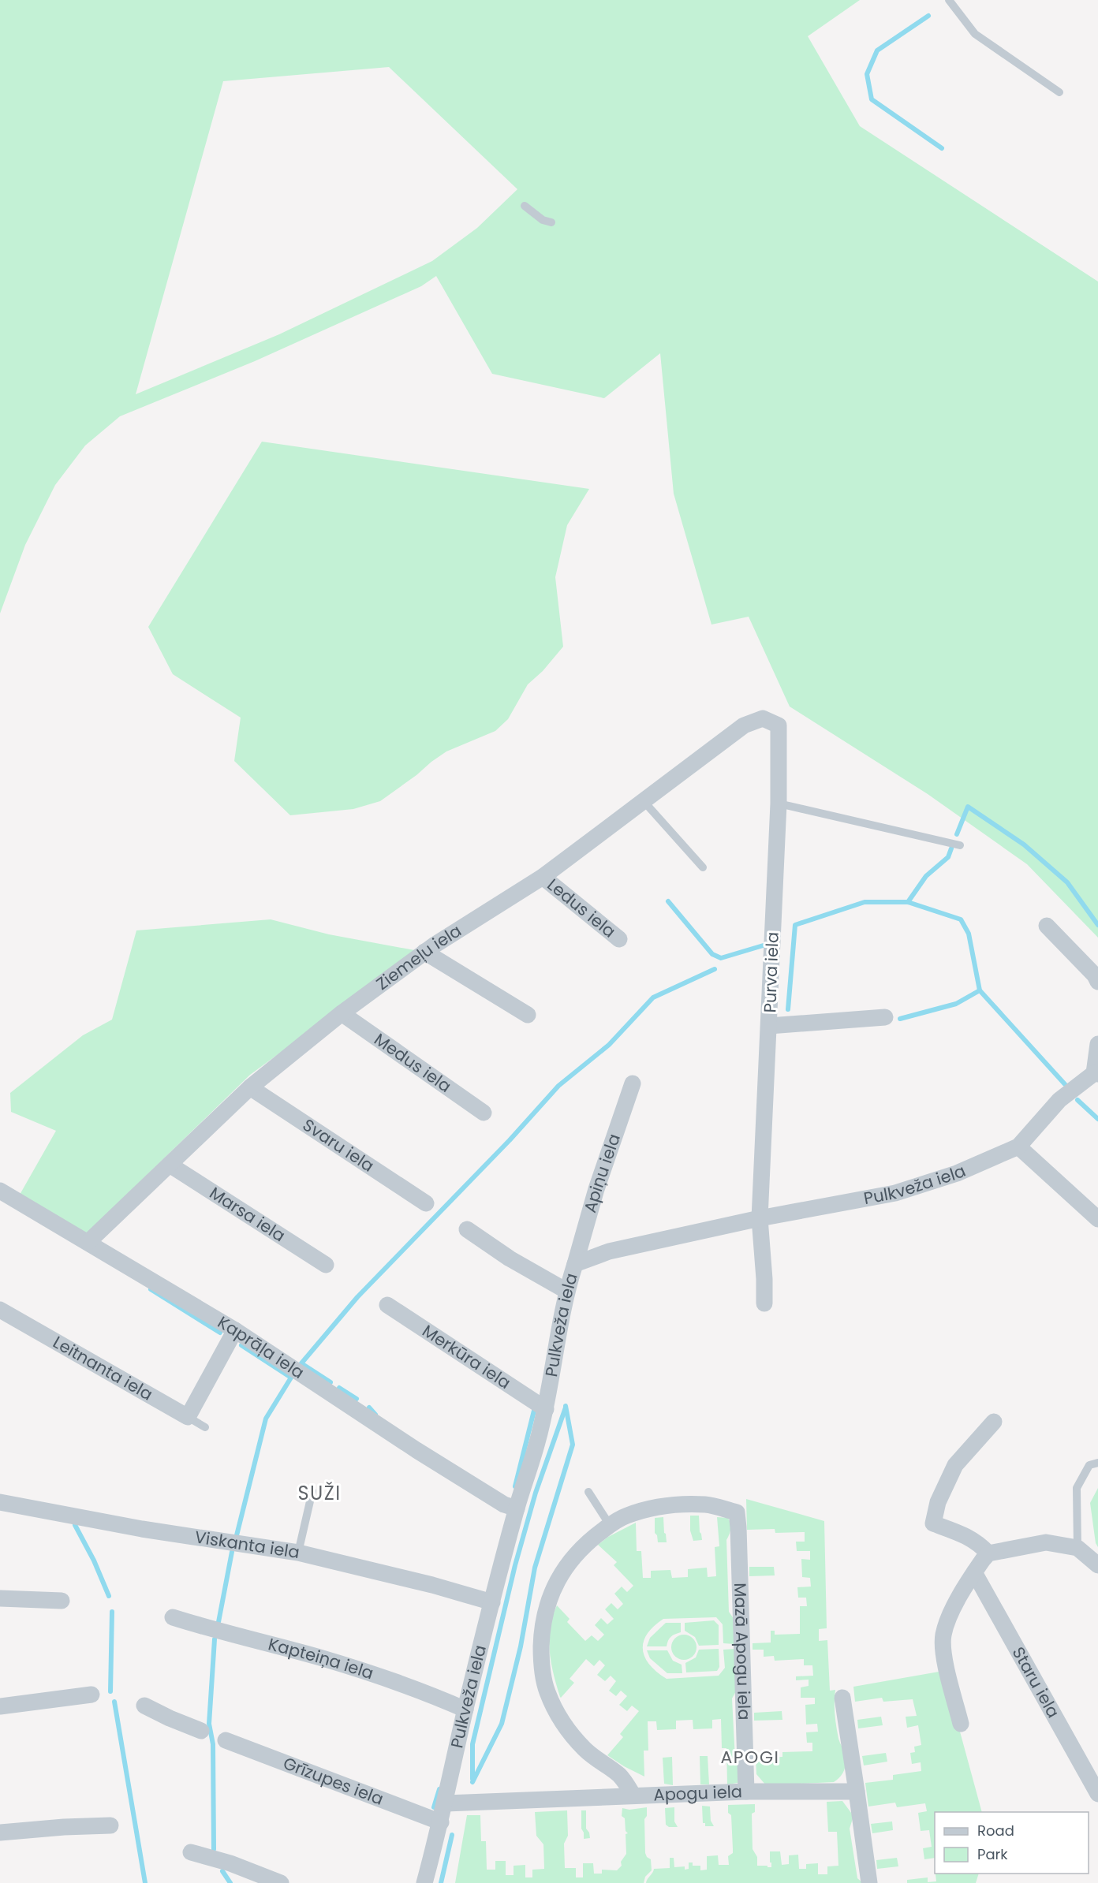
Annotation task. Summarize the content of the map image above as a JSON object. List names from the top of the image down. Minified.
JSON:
{"streets":{"street":["Ledus iela","Ziemeļu iela","Purva iela","Medus iela","Svaru iela","Apiņu iela","Pulkveža iela","Marsa iela","Kaprāļa iela","Merkūra iela","Leitnanta iela","Viskanta iela","Mazā Apogu iela","Kapteiņa iela","Staru iela","Grīzupes iela","Apogu iela"]},"crossings":[["Ledus iela","Ziemeļu iela"],["Ziemeļu iela","Purva iela"],["Ziemeļu iela","Medus iela"],["Ziemeļu iela","Svaru iela"],["Ziemeļu iela","Marsa iela"],["Ziemeļu iela","Kaprāļa iela"],["Purva iela","Pulkveža iela"],["Apiņu iela","Pulkveža iela"],["Pulkveža iela","Kaprāļa iela"],["Pulkveža iela","Merkūra iela"],["Pulkveža iela","Viskanta iela"],["Pulkveža iela","Kapteiņa iela"],["Pulkveža iela","Grīzupes iela"],["Pulkveža iela","Apogu iela"],["Mazā Apogu iela","Apogu iela"]],"districts":["SUŽI","APOGI"],"legend":["Road","Park"]}
